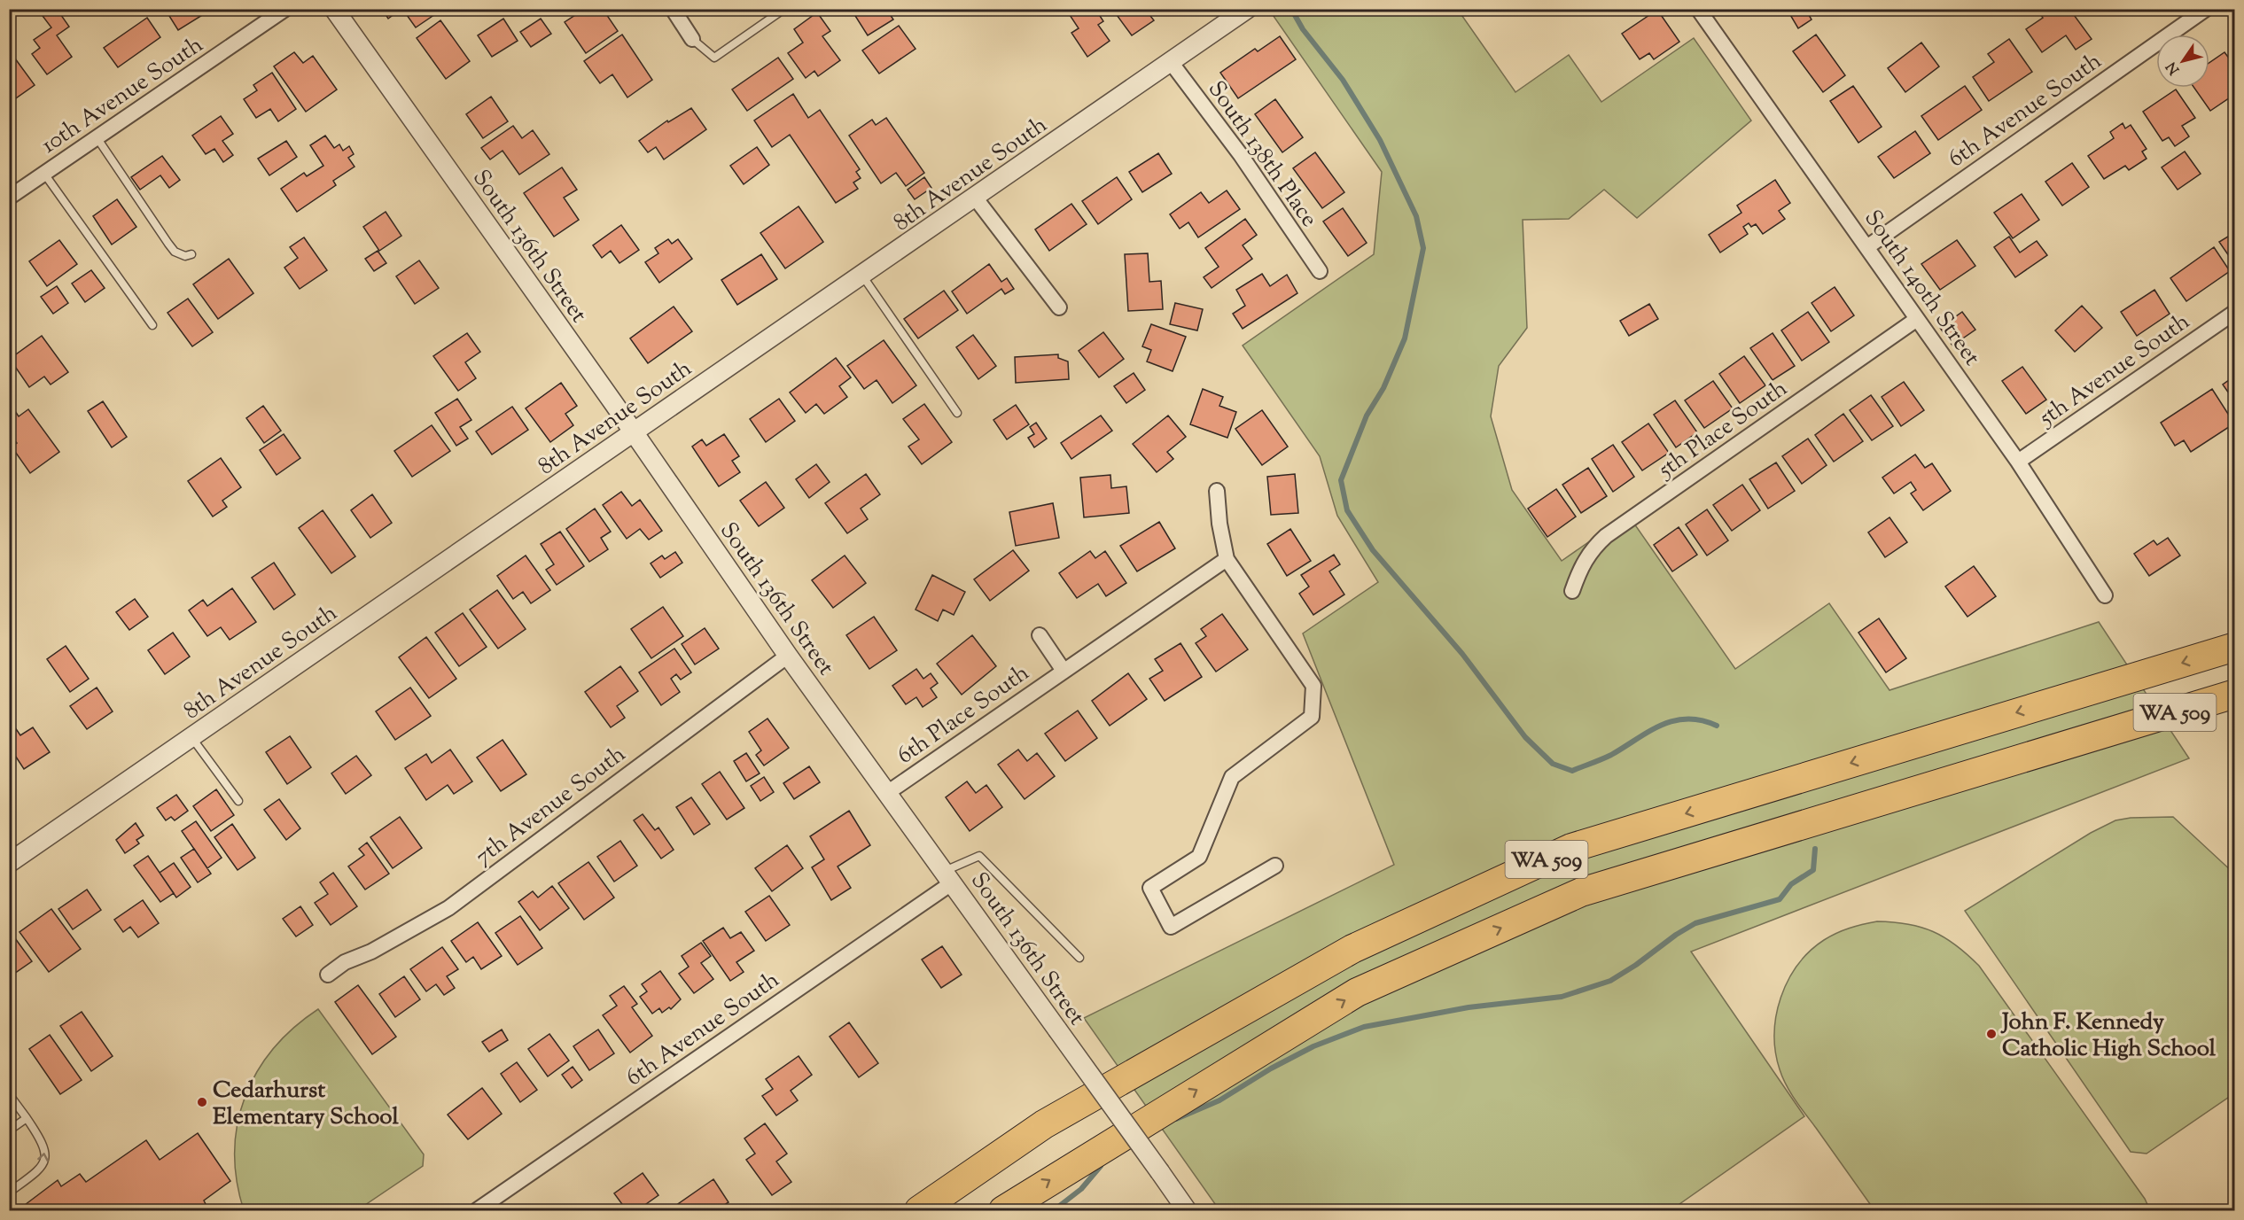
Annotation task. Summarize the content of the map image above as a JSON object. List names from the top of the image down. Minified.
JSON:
{"streets":{"highway":["WA 509"],"street":["10th Avenue South","6th Avenue South","South 138th Place","8th Avenue South","South 136th Street","South 140th Street","5th Avenue South","5th Place South","6th Place South","7th Avenue South"]},"crossings":[["6th Avenue South","South 136th Street"],["6th Avenue South","South 140th Street"],["South 138th Place","8th Avenue South"],["8th Avenue South","South 136th Street"],["South 136th Street","6th Place South"],["South 136th Street","7th Avenue South"],["South 140th Street","5th Avenue South"],["South 140th Street","5th Place South"]],"places":["John F. Kennedy Catholic High School","Cedarhurst Elementary School"],"north":"bottom left"}
